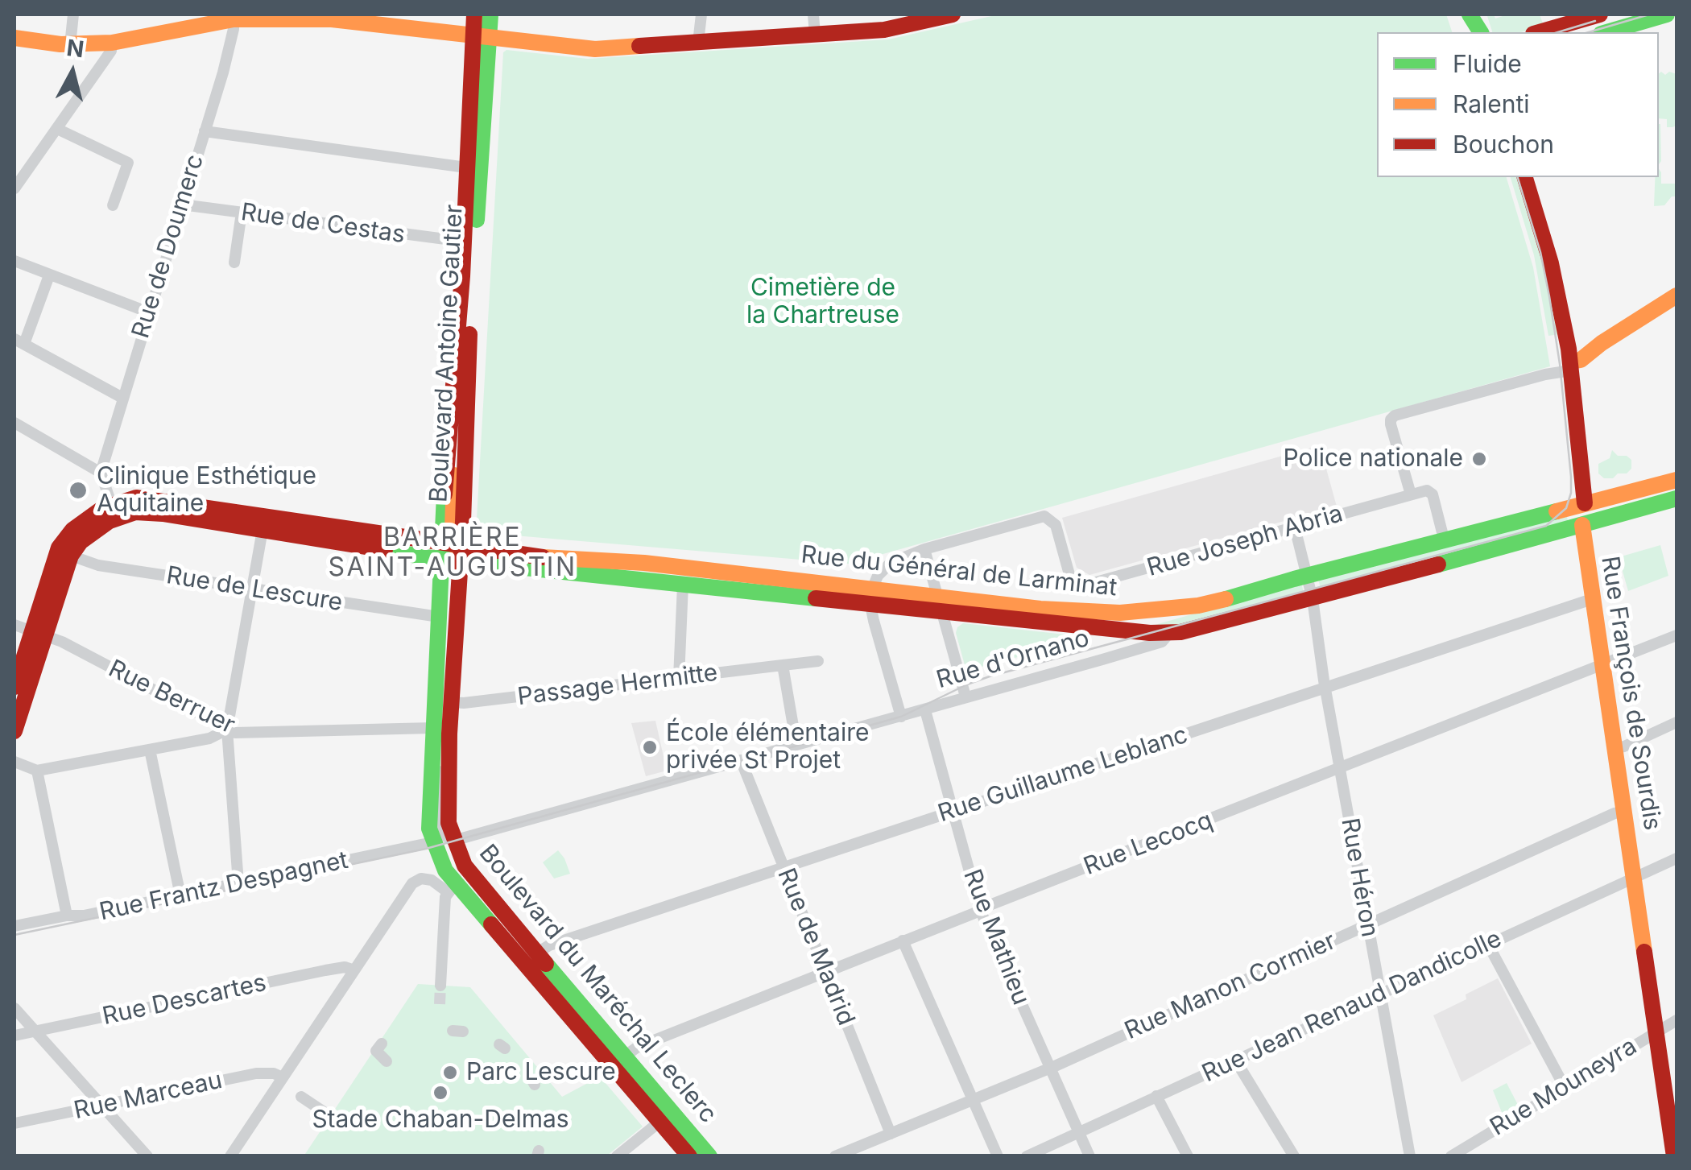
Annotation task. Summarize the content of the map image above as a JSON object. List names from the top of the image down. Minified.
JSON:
{"streets":{"main road":["Boulevard Antoine Gautier","Rue du Général de Larminat","Rue d'Ornano","Rue François de Sourdis","Boulevard du Maréchal Leclerc"],"street":["Rue de Cestas","Rue de Doumerc","Rue Joseph Abria","Rue de Lescure","Passage Hermitte","Rue Berruer","Rue Guillaume Leblanc","Rue Lecocq","Rue Héron","Rue Frantz Despagnet","Rue Mathieu","Rue de Madrid","Rue Manon Cormier","Rue Descartes","Rue Jean Renaud Dandicolle","Rue Mouneyra","Rue Marceau"]},"crossings":[["Rue de Cestas","Rue de Doumerc"],["Rue de Cestas","Boulevard Antoine Gautier"],["Boulevard Antoine Gautier","Rue du Général de Larminat"],["Boulevard Antoine Gautier","Rue de Lescure"],["Boulevard Antoine Gautier","Rue d'Ornano"],["Boulevard Antoine Gautier","Passage Hermitte"],["Boulevard Antoine Gautier","Rue Berruer"],["Boulevard Antoine Gautier","Rue Frantz Despagnet"],["Boulevard Antoine Gautier","Boulevard du Maréchal Leclerc"],["Rue du Général de Larminat","Rue d'Ornano"],["Rue du Général de Larminat","Rue Héron"],["Rue d'Ornano","Rue François de Sourdis"],["Rue d'Ornano","Rue Héron"],["Rue d'Ornano","Rue Mathieu"],["Rue d'Ornano","Rue de Madrid"],["Rue d'Ornano","Boulevard du Maréchal Leclerc"],["Rue François de Sourdis","Rue Guillaume Leblanc"],["Rue François de Sourdis","Rue Lecocq"],["Rue François de Sourdis","Rue Manon Cormier"],["Rue François de Sourdis","Rue Jean Renaud Dandicolle"],["Rue François de Sourdis","Rue Mouneyra"],["Rue Guillaume Leblanc","Rue Héron"],["Rue Guillaume Leblanc","Rue Mathieu"],["Rue Guillaume Leblanc","Rue de Madrid"],["Rue Guillaume Leblanc","Boulevard du Maréchal Leclerc"],["Rue Lecocq","Rue Héron"],["Rue Lecocq","Rue Mathieu"],["Rue Lecocq","Rue de Madrid"],["Rue Lecocq","Boulevard du Maréchal Leclerc"],["Rue Héron","Rue Manon Cormier"],["Rue Héron","Rue Jean Renaud Dandicolle"],["Rue Frantz Despagnet","Boulevard du Maréchal Leclerc"],["Rue Mathieu","Rue Manon Cormier"],["Rue Mathieu","Rue Jean Renaud Dandicolle"],["Rue de Madrid","Rue Manon Cormier"]],"districts":["BARRIÈRE SAINT-AUGUSTIN"],"parks":["Cimetière de la Chartreuse"],"places":["Police nationale","Clinique Esthétique Aquitaine","École élémentaire privée St Projet","Parc Lescure","Stade Chaban-Delmas"],"legend":["Fluide","Ralenti","Bouchon"],"north":"top"}
